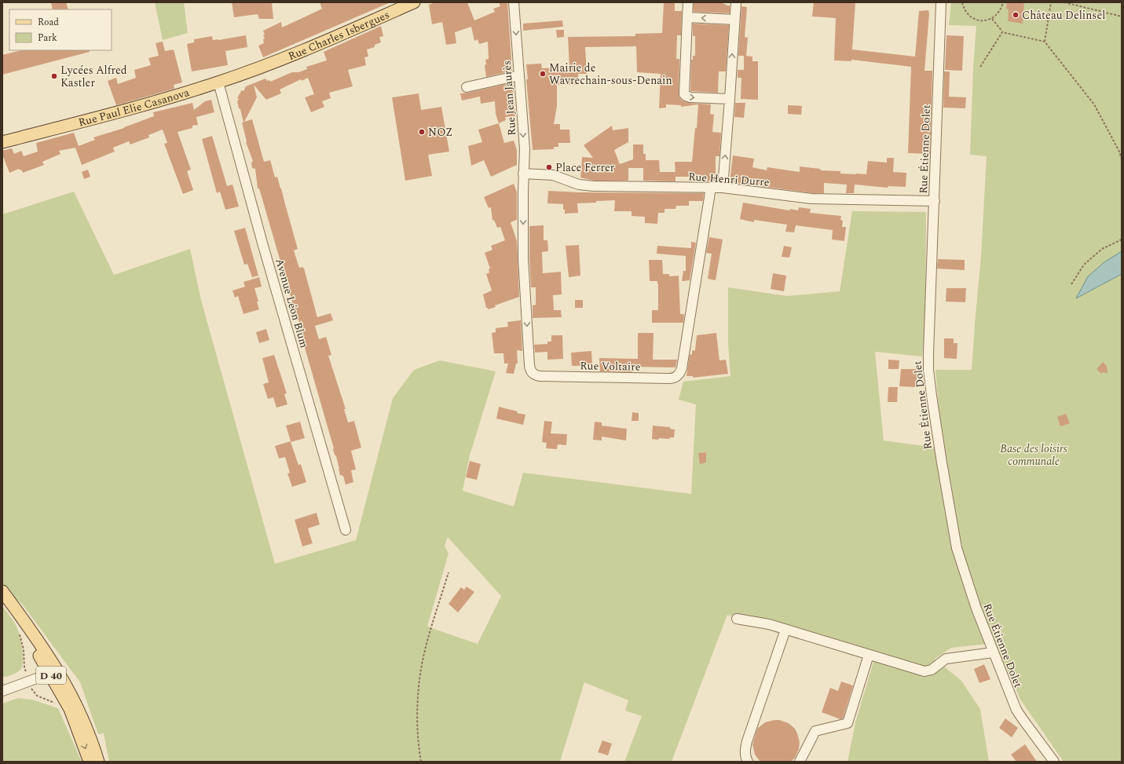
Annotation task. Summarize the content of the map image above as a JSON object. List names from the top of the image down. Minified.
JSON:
{"streets":{"main road":["Rue Charles Isbergues","Rue Paul Elie Casanova","D 40"],"street":["Rue Jean Jaurès","Rue Étienne Dolet","Rue Henri Durre","Avenue Léon Blum","Rue Voltaire"]},"crossings":[["Rue Charles Isbergues","Rue Paul Elie Casanova"],["Rue Jean Jaurès","Rue Henri Durre"],["Rue Jean Jaurès","Rue Voltaire"],["Rue Paul Elie Casanova","Avenue Léon Blum"],["Rue Étienne Dolet","Rue Henri Durre"],["Rue Henri Durre","Rue Voltaire"]],"one_way":["Rue Jean Jaurès"],"parks":["Base des loisirs communale"],"places":["Château Delinsel","Mairie de Wavrechain-sous-Denain","Lycées Alfred Kastler","NOZ","Place Ferrer"],"legend":["Road","Park"]}
